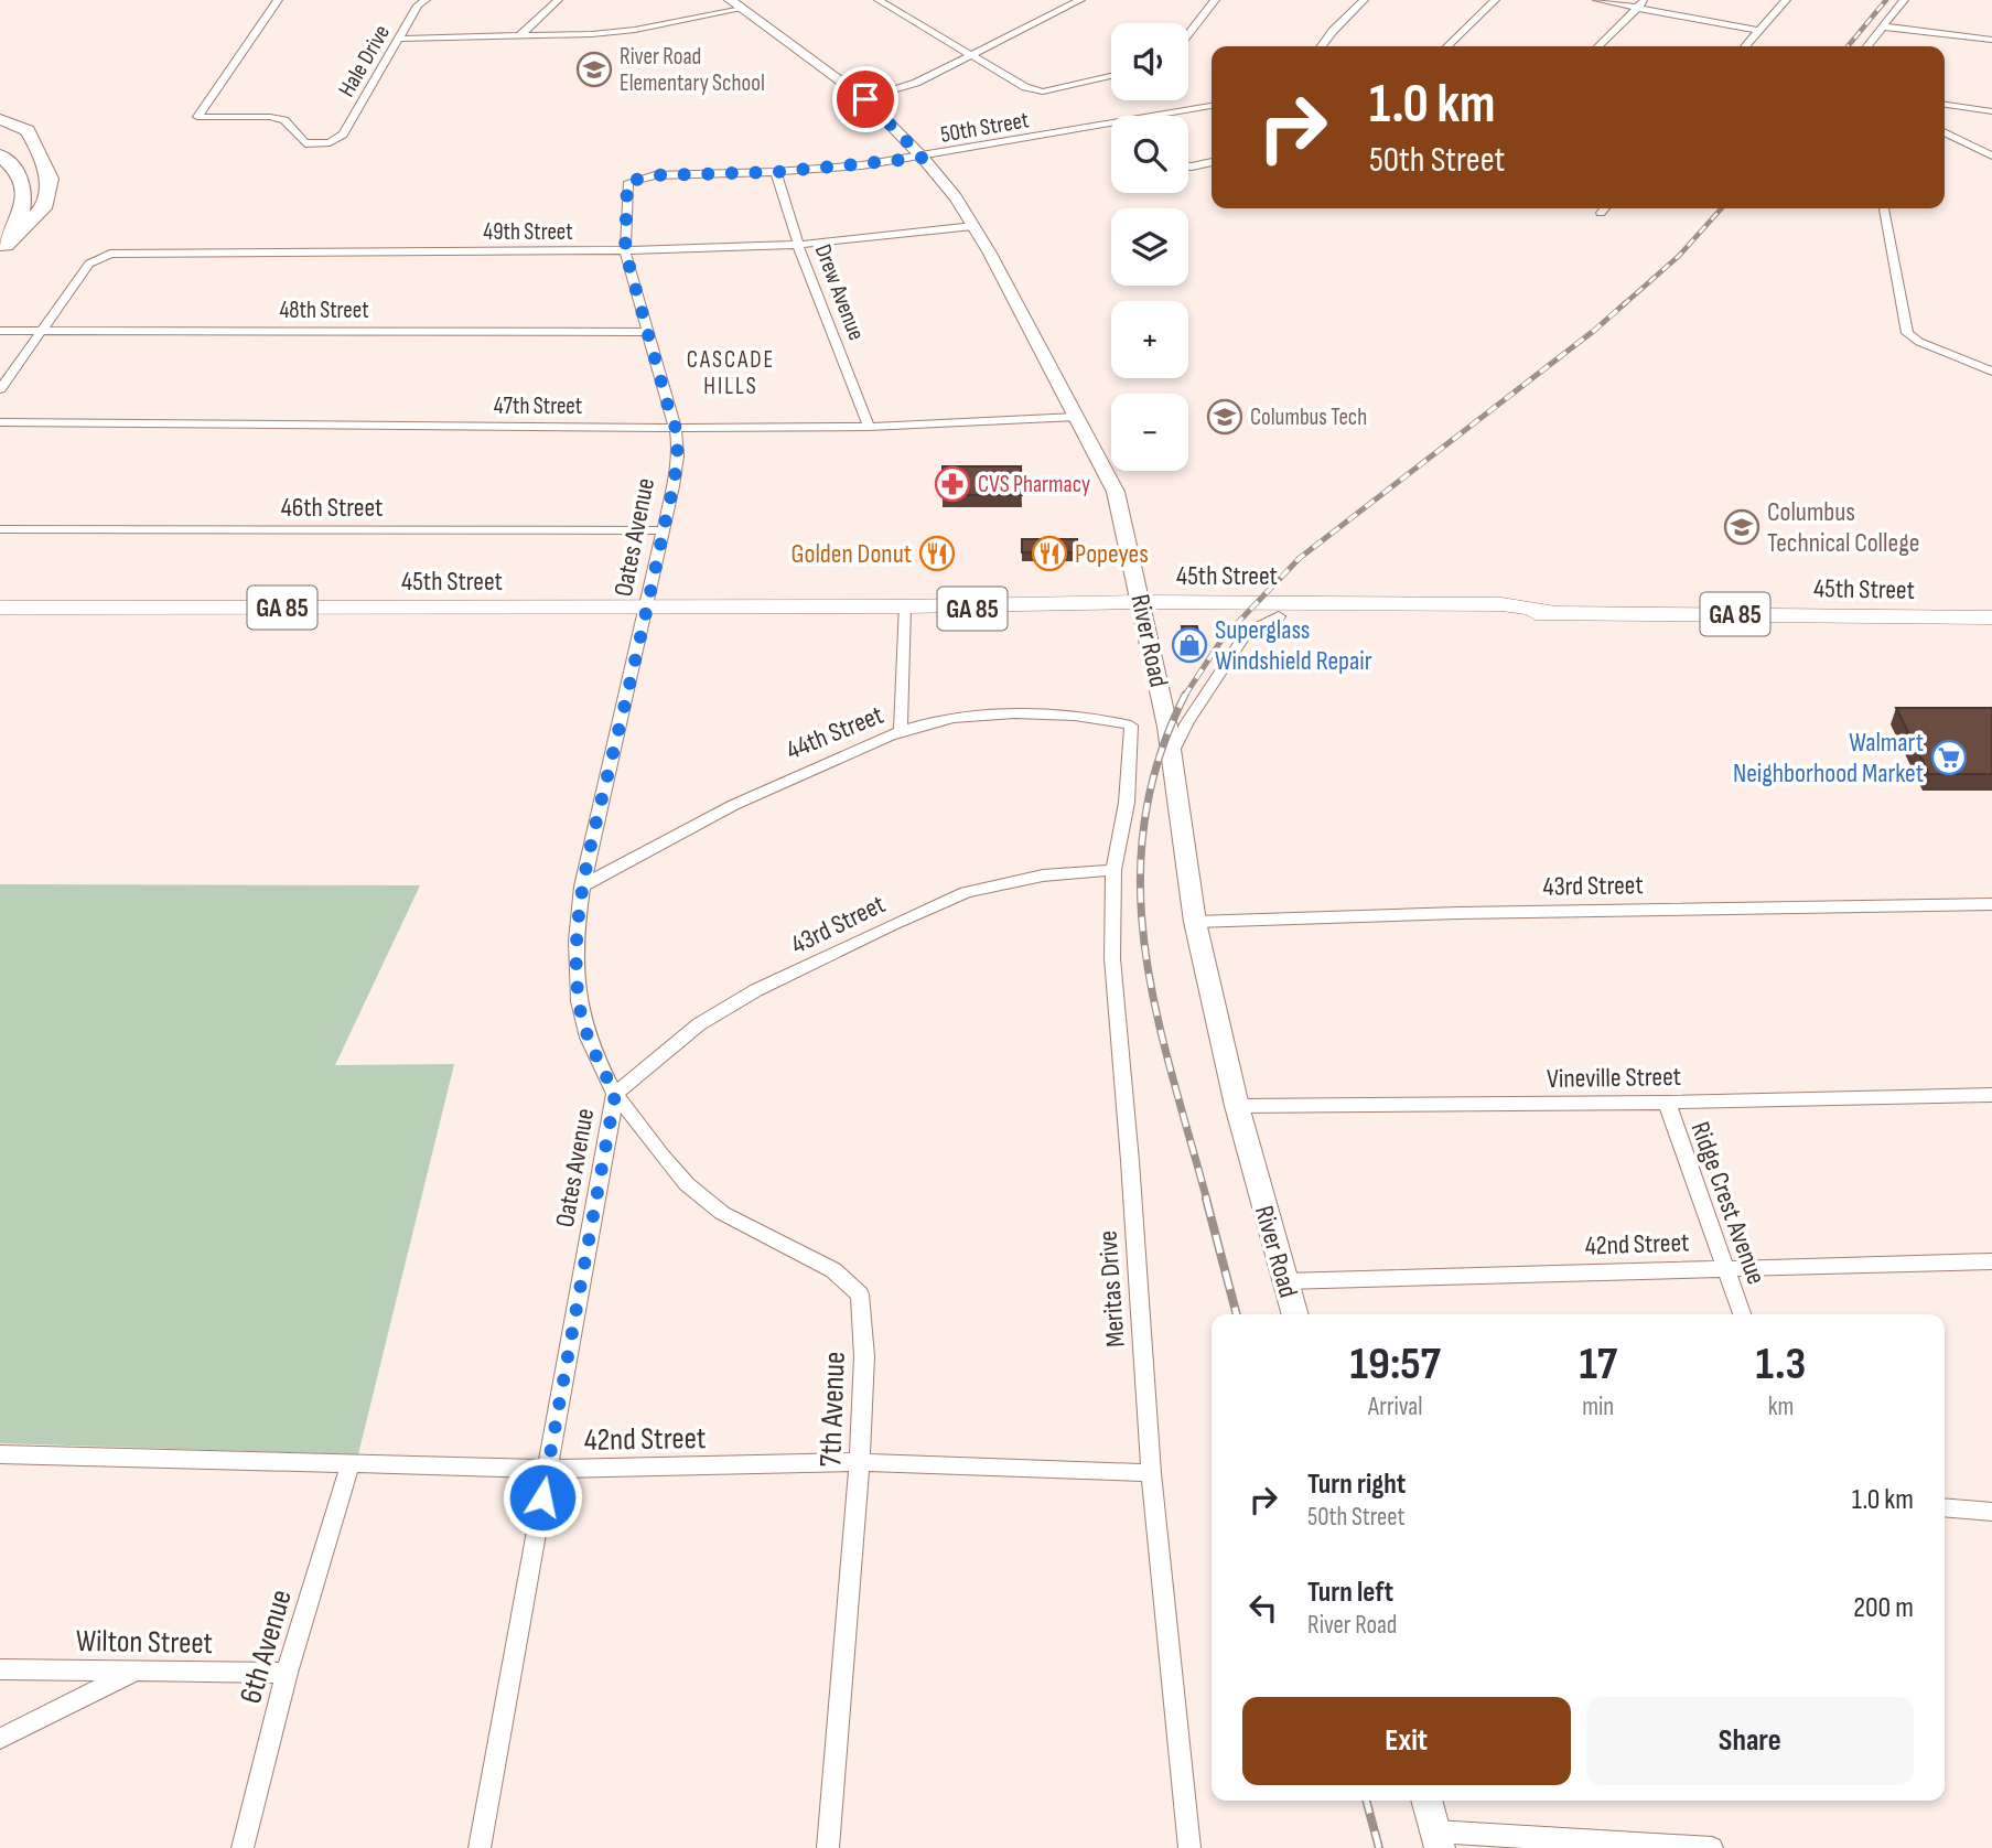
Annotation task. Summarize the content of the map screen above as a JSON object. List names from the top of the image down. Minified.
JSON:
{"streets":{"main road":["45th Street","GA 85","River Road"],"street":["Hale Drive","50th Street","49th Street","Drew Avenue","48th Street","47th Street","46th Street","Oates Avenue","44th Street","43rd Street","Vineville Street","Ridge Crest Avenue","42nd Street","Meritas Drive","7th Avenue","Wilton Street","6th Avenue"]},"crossings":[["50th Street","Drew Avenue"],["50th Street","Oates Avenue"],["50th Street","River Road"],["49th Street","Drew Avenue"],["49th Street","48th Street"],["49th Street","Oates Avenue"],["49th Street","River Road"],["Drew Avenue","47th Street"],["48th Street","Oates Avenue"],["47th Street","Oates Avenue"],["47th Street","River Road"],["46th Street","Oates Avenue"],["Oates Avenue","45th Street"],["Oates Avenue","44th Street"],["Oates Avenue","43rd Street"],["Oates Avenue","42nd Street"],["Oates Avenue","7th Avenue"],["45th Street","River Road"],["River Road","43rd Street"],["River Road","Vineville Street"],["River Road","42nd Street"],["44th Street","Meritas Drive"],["43rd Street","Meritas Drive"],["43rd Street","7th Avenue"],["Vineville Street","Ridge Crest Avenue"],["Ridge Crest Avenue","42nd Street"],["42nd Street","Meritas Drive"],["42nd Street","7th Avenue"],["42nd Street","6th Avenue"],["Wilton Street","6th Avenue"]],"districts":["CASCADE HILLS"],"places":{"school or university":["River Road Elementary School","Columbus Tech","Columbus Technical College"],"pharmacy":["CVS Pharmacy"],"restaurant":["Golden Donut","Popeyes"],"shop":["Superglass Windshield Repair"],"supermarket":["Walmart Neighborhood Market"]},"page":{"map_buttons":["+","−"],"turn":["1.0 km","50th Street"],"eta":["19:57","Arrival","17","min","1.3","km"],"list":[{"name":"Turn right","note":"50th Street","value":"1.0 km"},{"name":"Turn left","note":"River Road","value":"200 m"}],"buttons":["Exit","Share"]}}
